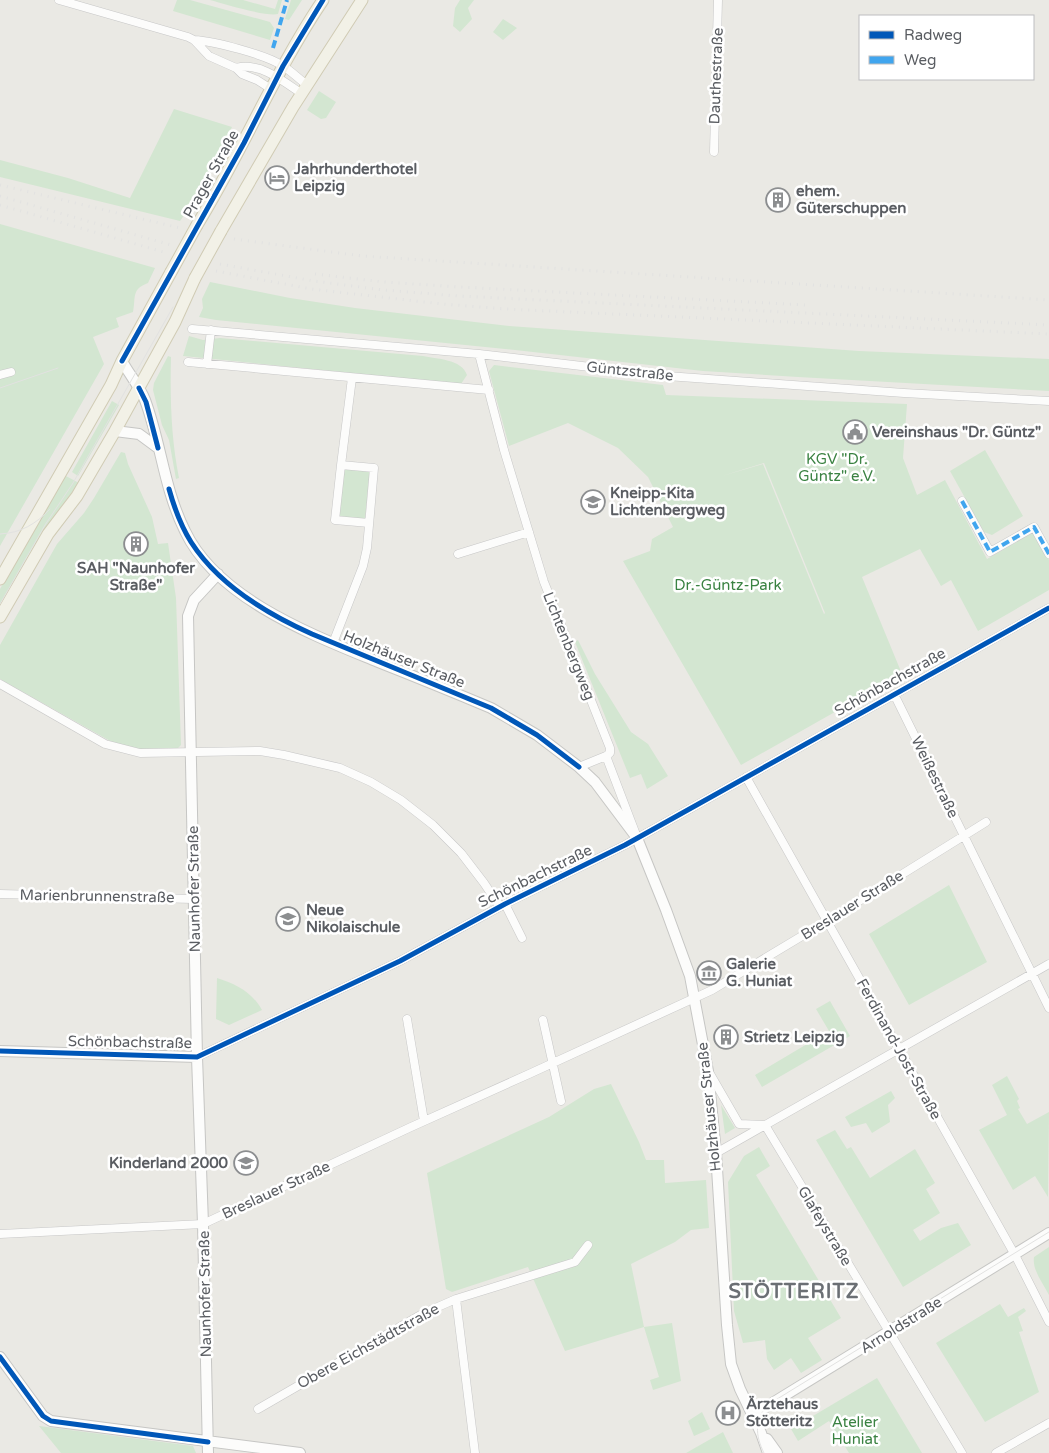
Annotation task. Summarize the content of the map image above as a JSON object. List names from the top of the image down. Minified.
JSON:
{"streets":{"main road":["Prager Straße"],"street":["Dauthestraße","Güntzstraße","Lichtenbergweg","Holzhäuser Straße","Schönbachstraße","Weißestraße","Naunhofer Straße","Marienbrunnenstraße","Breslauer Straße","Ferdinand-Jost-Straße","Glafeystraße","Arnoldstraße","Obere Eichstädtstraße"]},"crossings":[["Güntzstraße","Lichtenbergweg"],["Lichtenbergweg","Holzhäuser Straße"],["Lichtenbergweg","Schönbachstraße"],["Holzhäuser Straße","Schönbachstraße"],["Holzhäuser Straße","Naunhofer Straße"],["Holzhäuser Straße","Breslauer Straße"],["Holzhäuser Straße","Arnoldstraße"],["Schönbachstraße","Weißestraße"],["Schönbachstraße","Naunhofer Straße"],["Schönbachstraße","Ferdinand-Jost-Straße"],["Weißestraße","Breslauer Straße"],["Naunhofer Straße","Marienbrunnenstraße"],["Naunhofer Straße","Breslauer Straße"],["Breslauer Straße","Ferdinand-Jost-Straße"],["Ferdinand-Jost-Straße","Arnoldstraße"],["Glafeystraße","Arnoldstraße"]],"districts":["STÖTTERITZ"],"parks":["KGV \"Dr. Güntz\" e.V.","Dr.-Güntz-Park","Atelier Huniat"],"places":{"hotel":["Jahrhunderthotel Leipzig"],"building":["ehem. Güterschuppen","SAH \"Naunhofer Straße\"","Strietz Leipzig"],"public building":["Vereinshaus \"Dr. Güntz\""],"school or university":["Kneipp-Kita Lichtenbergweg","Neue Nikolaischule","Kinderland 2000"],"museum":["Galerie G. Huniat"],"hospital":["Ärztehaus Stötteritz"]},"legend":["Radweg","Weg"]}
